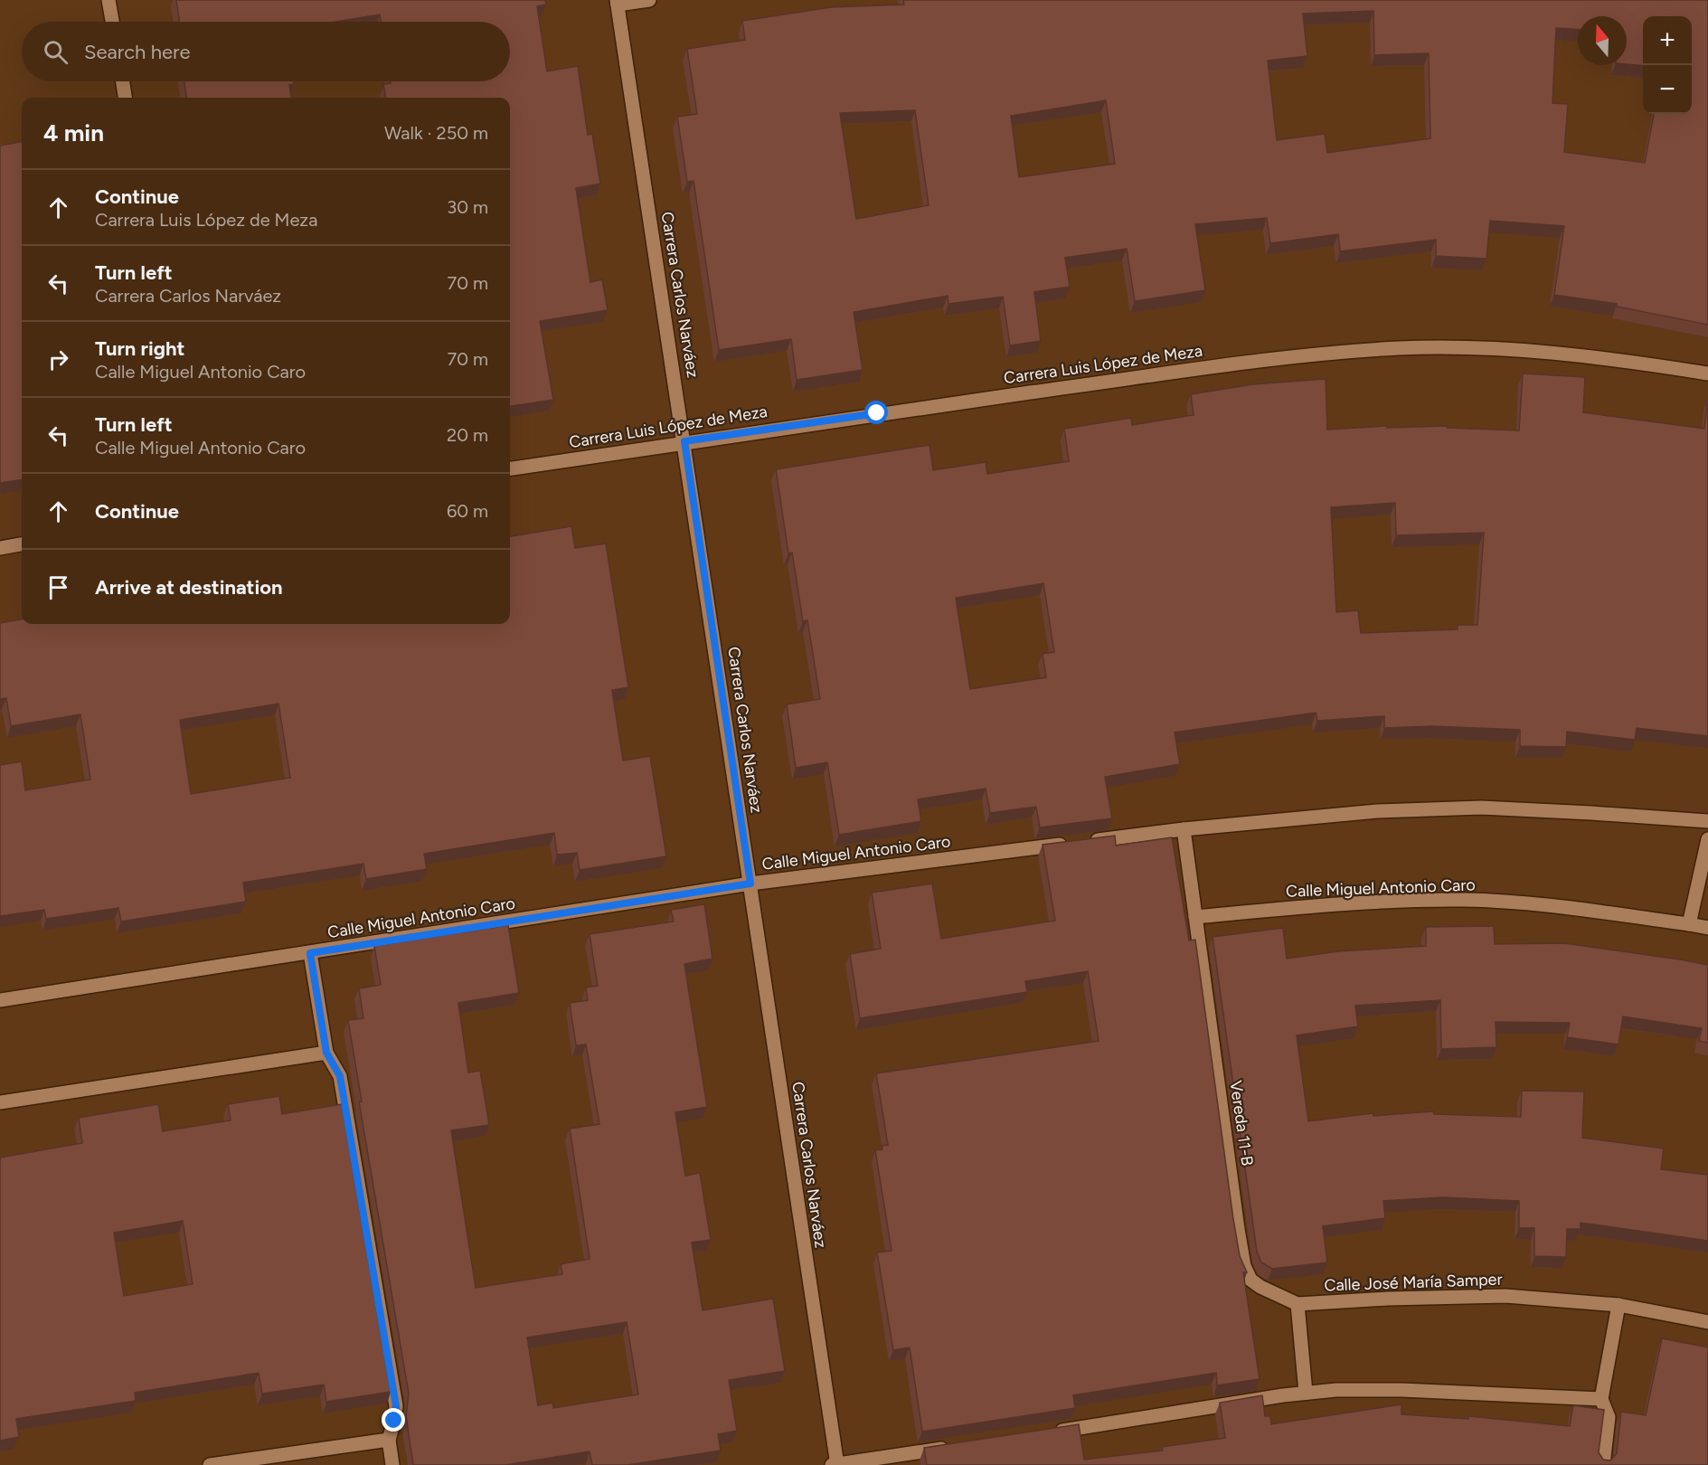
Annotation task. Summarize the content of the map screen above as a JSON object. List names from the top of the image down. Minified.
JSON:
{"streets":{"street":["Carrera Carlos Narváez","Carrera Luis López de Meza","Calle Miguel Antonio Caro","Vereda 11-B","Calle José María Samper"]},"crossings":[["Carrera Carlos Narváez","Carrera Luis López de Meza"],["Carrera Carlos Narváez","Calle Miguel Antonio Caro"],["Calle Miguel Antonio Caro","Vereda 11-B"],["Vereda 11-B","Calle José María Samper"]],"north":"top","page":{"map_buttons":["+","−"],"search":"Search here","heading":["4 min","Walk · 250 m"],"list":[["Continue","Carrera Luis López de Meza","30 m"],["Turn left","Carrera Carlos Narváez","70 m"],["Turn right","Calle Miguel Antonio Caro","70 m"],["Turn left","Calle Miguel Antonio Caro","20 m"],["Continue","60 m"],"Arrive at destination"]}}
